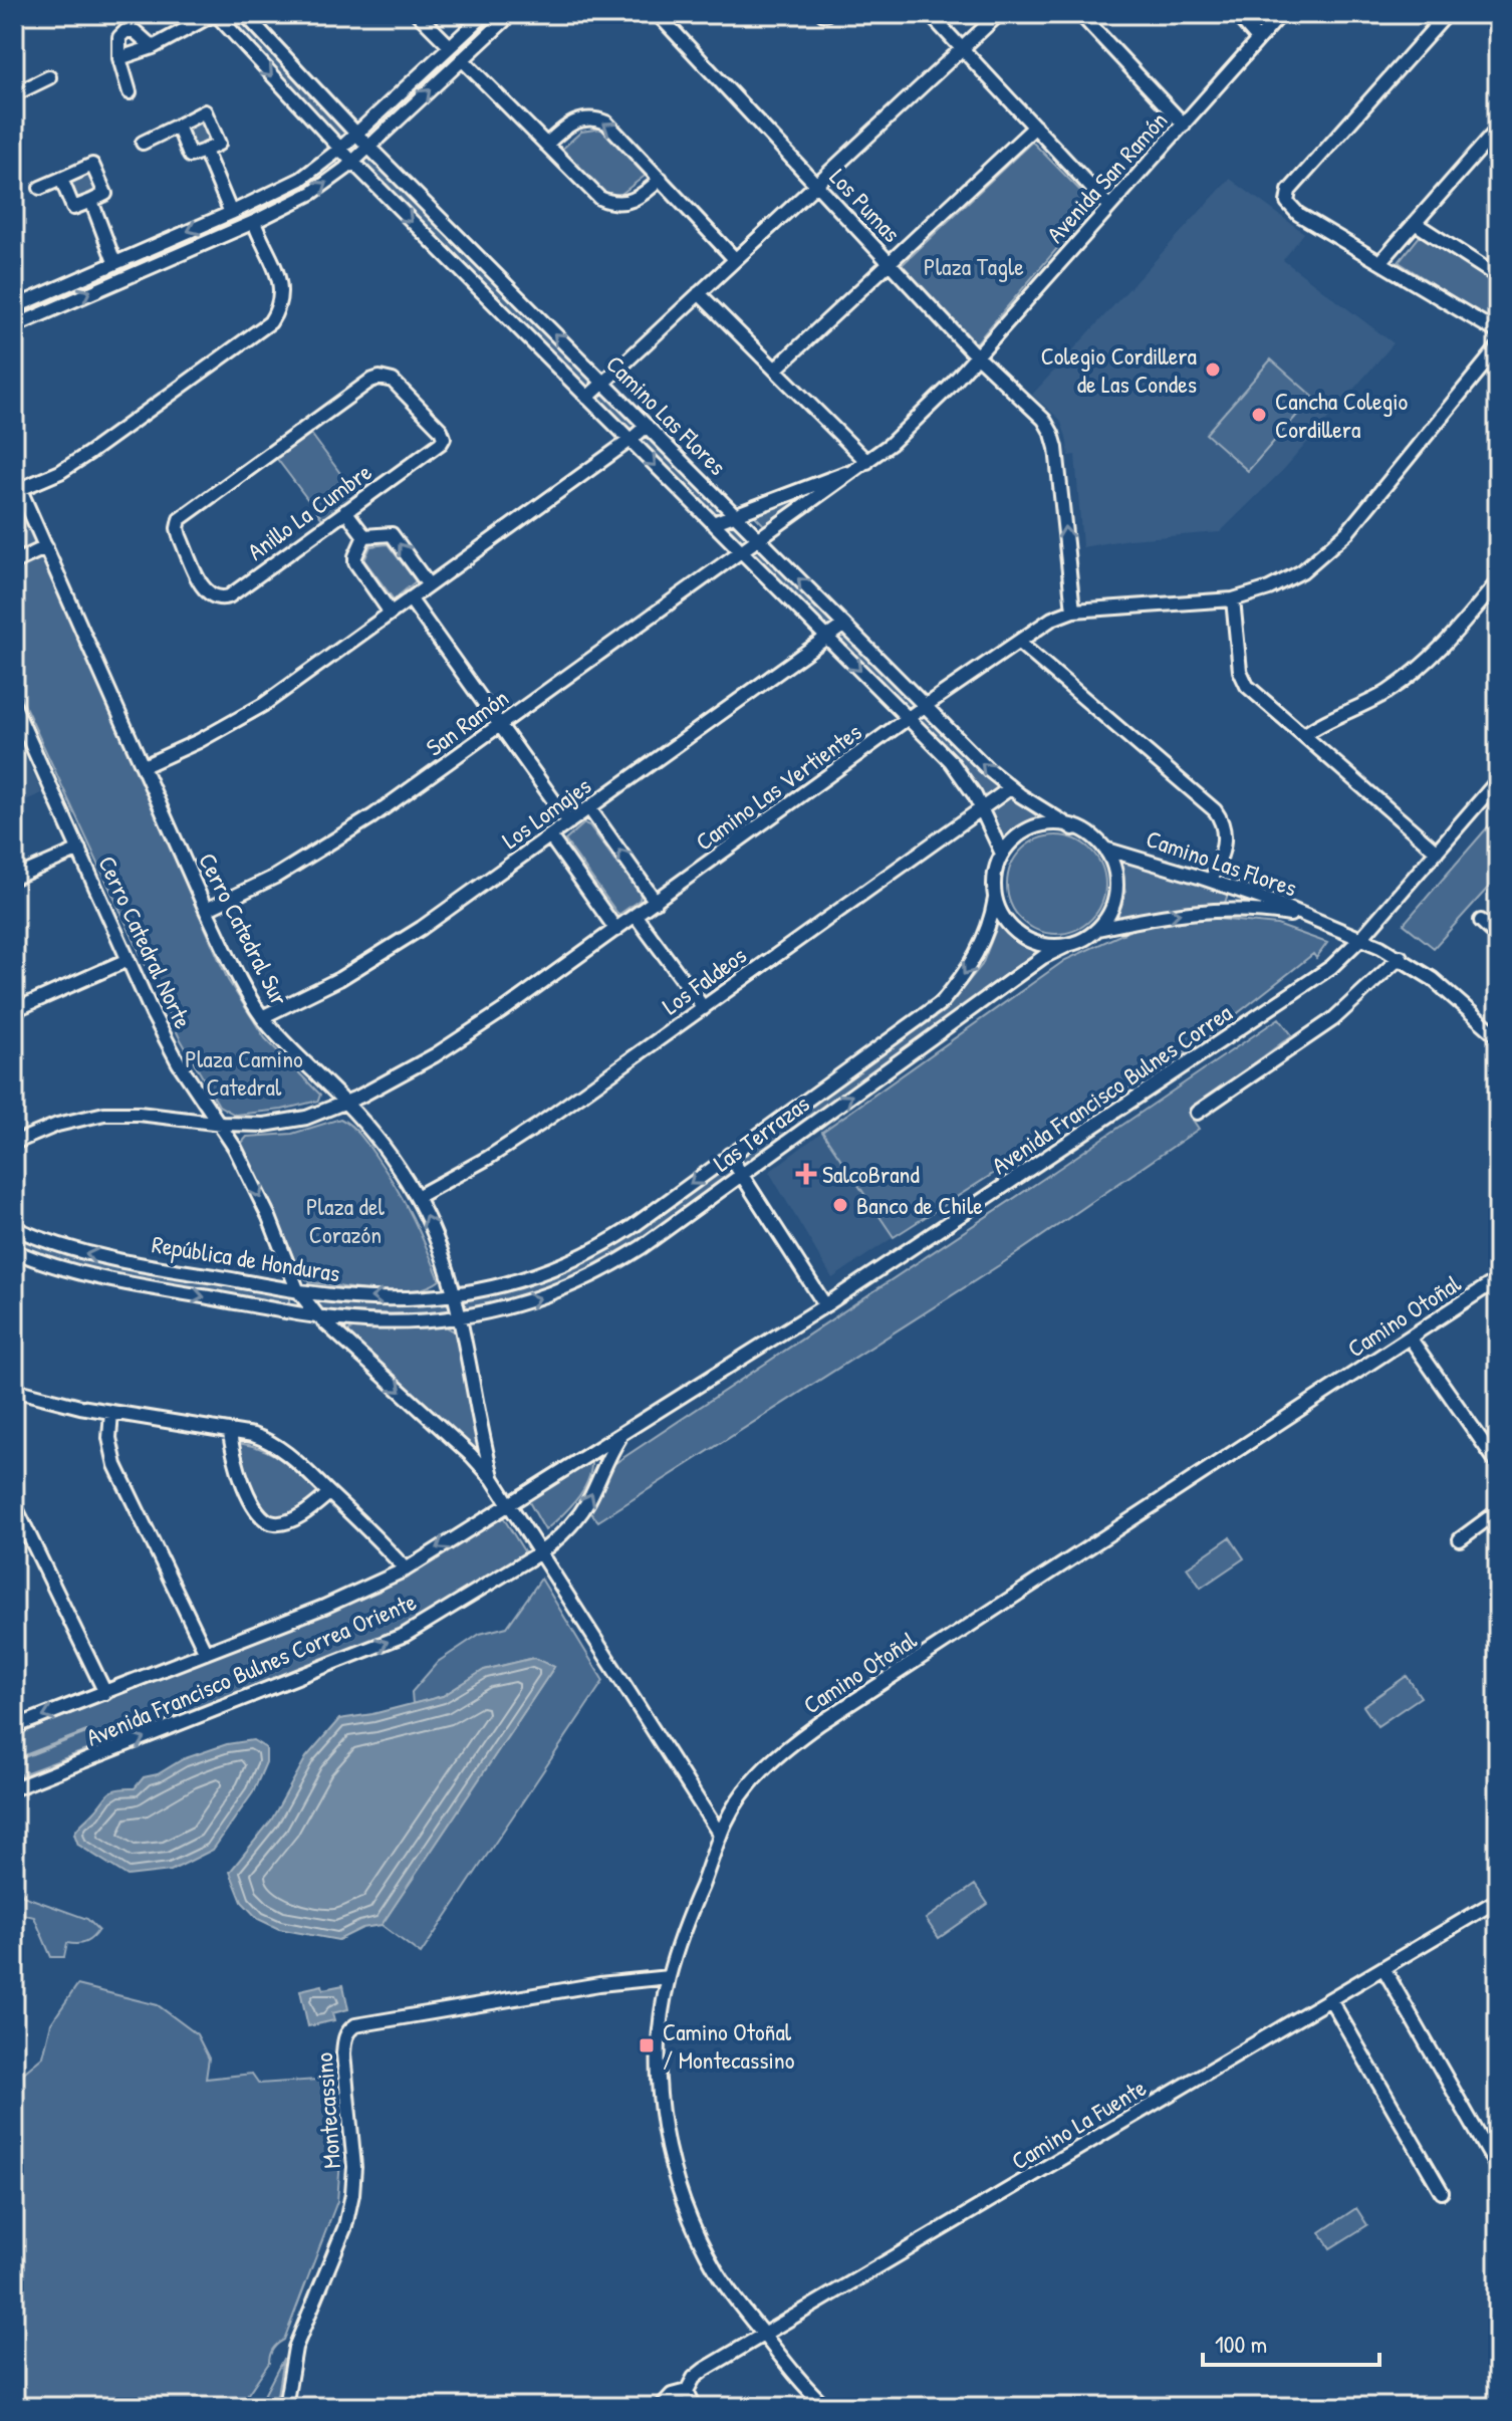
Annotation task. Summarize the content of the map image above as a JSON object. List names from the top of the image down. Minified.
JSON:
{"streets":{"street":["Avenida San Ramón","Los Pumas","Camino Las Flores","Anillo La Cumbre","San Ramón","Camino Las Vertientes","Los Lomajes","Cerro Catedral Sur","Cerro Catedral Norte","Los Faldeos","Avenida Francisco Bulnes Correa","Las Terrazas","República de Honduras","Camino Otoñal","Avenida Francisco Bulnes Correa Oriente","Montecassino","Camino La Fuente"]},"crossings":[["Avenida San Ramón","Los Pumas"],["Avenida San Ramón","Camino Las Flores"],["Avenida San Ramón","San Ramón"],["Los Pumas","Camino Las Vertientes"],["Camino Las Flores","San Ramón"],["Camino Las Flores","Camino Las Vertientes"],["Camino Las Flores","Los Lomajes"],["Camino Las Flores","Los Faldeos"],["Camino Las Flores","Avenida Francisco Bulnes Correa"],["Camino Las Flores","Las Terrazas"],["San Ramón","Cerro Catedral Sur"],["Camino Las Vertientes","Cerro Catedral Sur"],["Camino Las Vertientes","Cerro Catedral Norte"],["Los Lomajes","Cerro Catedral Sur"],["Cerro Catedral Sur","Los Faldeos"],["Cerro Catedral Sur","Las Terrazas"],["Cerro Catedral Sur","República de Honduras"],["Cerro Catedral Norte","República de Honduras"],["Avenida Francisco Bulnes Correa","República de Honduras"],["Avenida Francisco Bulnes Correa","Avenida Francisco Bulnes Correa Oriente"],["Las Terrazas","República de Honduras"],["República de Honduras","Camino Otoñal"],["República de Honduras","Avenida Francisco Bulnes Correa Oriente"],["Camino Otoñal","Montecassino"],["Camino Otoñal","Camino La Fuente"]],"one_way":["Los Pumas"],"parks":["Plaza Tagle","Plaza Camino Catedral","Plaza del Corazón"],"places":{"other":["Colegio Cordillera de Las Condes","Cancha Colegio Cordillera","Banco de Chile"],"health":["SalcoBrand"],"transit":["Camino Otoñal / Montecassino"]},"scale_bar":"100 m"}
